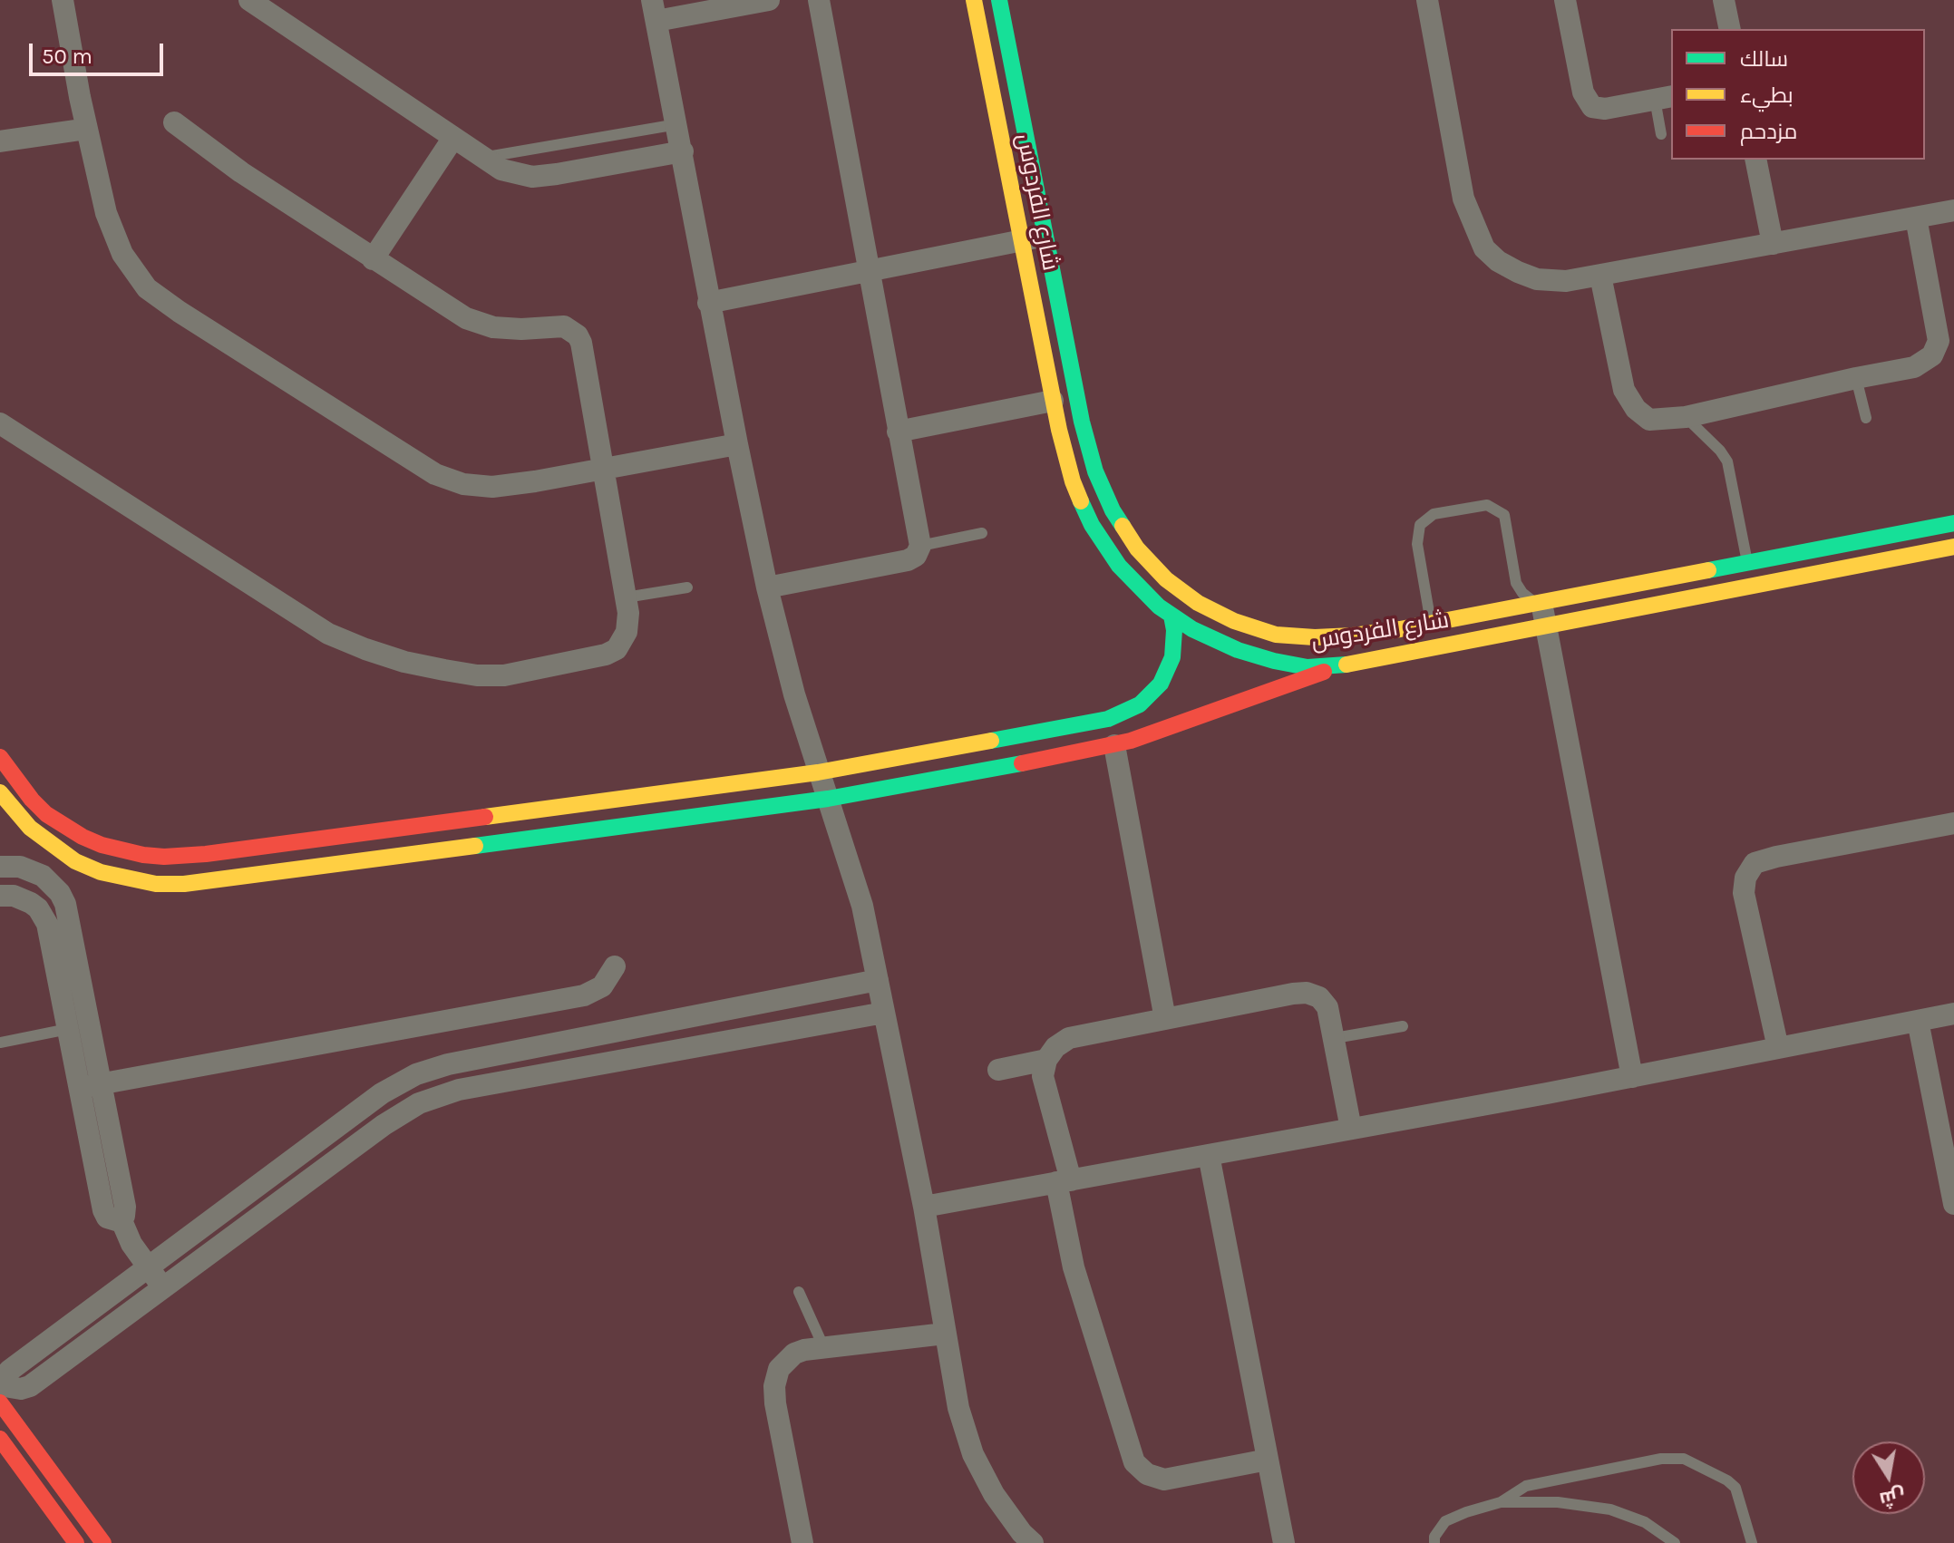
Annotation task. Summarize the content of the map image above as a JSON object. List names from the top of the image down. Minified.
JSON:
{"streets":{"street":["شارع الفردوس"]},"legend":["سالك","بطيء","مزدحم"],"scale_bar":"50 m","north":"bottom"}
